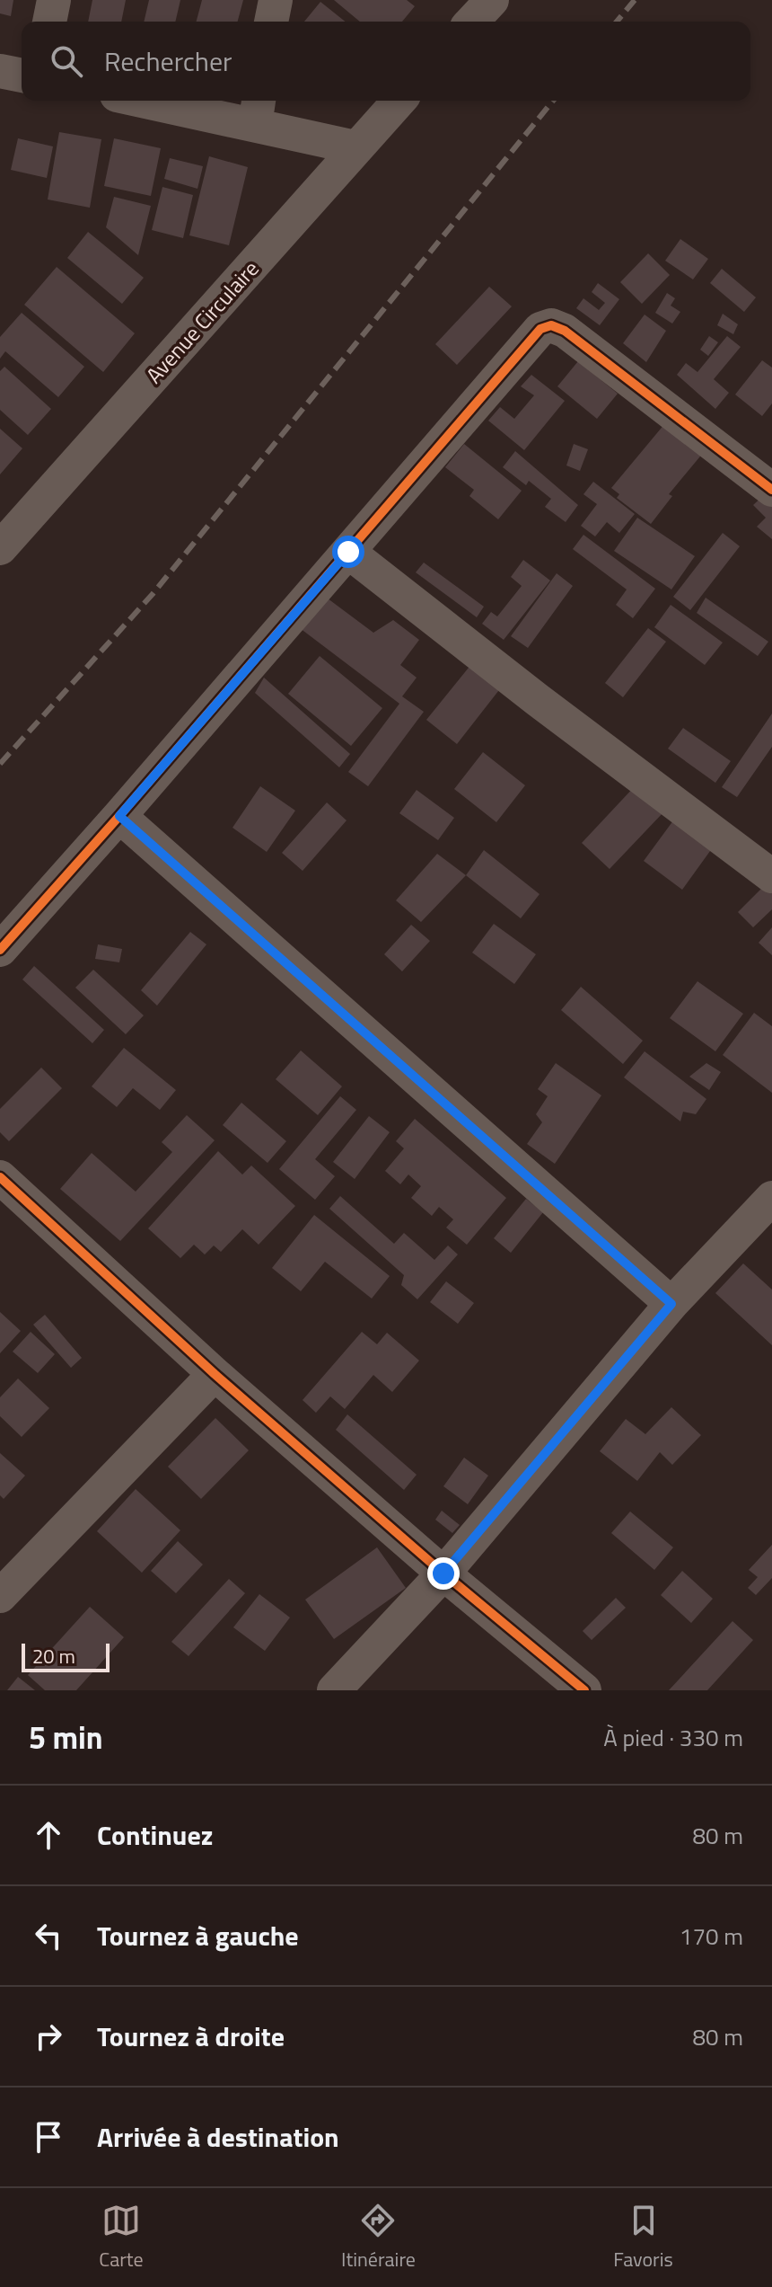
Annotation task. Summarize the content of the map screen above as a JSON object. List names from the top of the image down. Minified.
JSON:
{"streets":{"street":["Avenue Circulaire"]},"scale_bar":"20 m","page":{"search":"Rechercher","scale":"20 m","heading":["5 min","À pied · 330 m"],"list":[["Continuez","80 m"],["Tournez à gauche","170 m"],["Tournez à droite","80 m"],"Arrivée à destination"],"nav":["Carte","Itinéraire","Favoris"]}}
